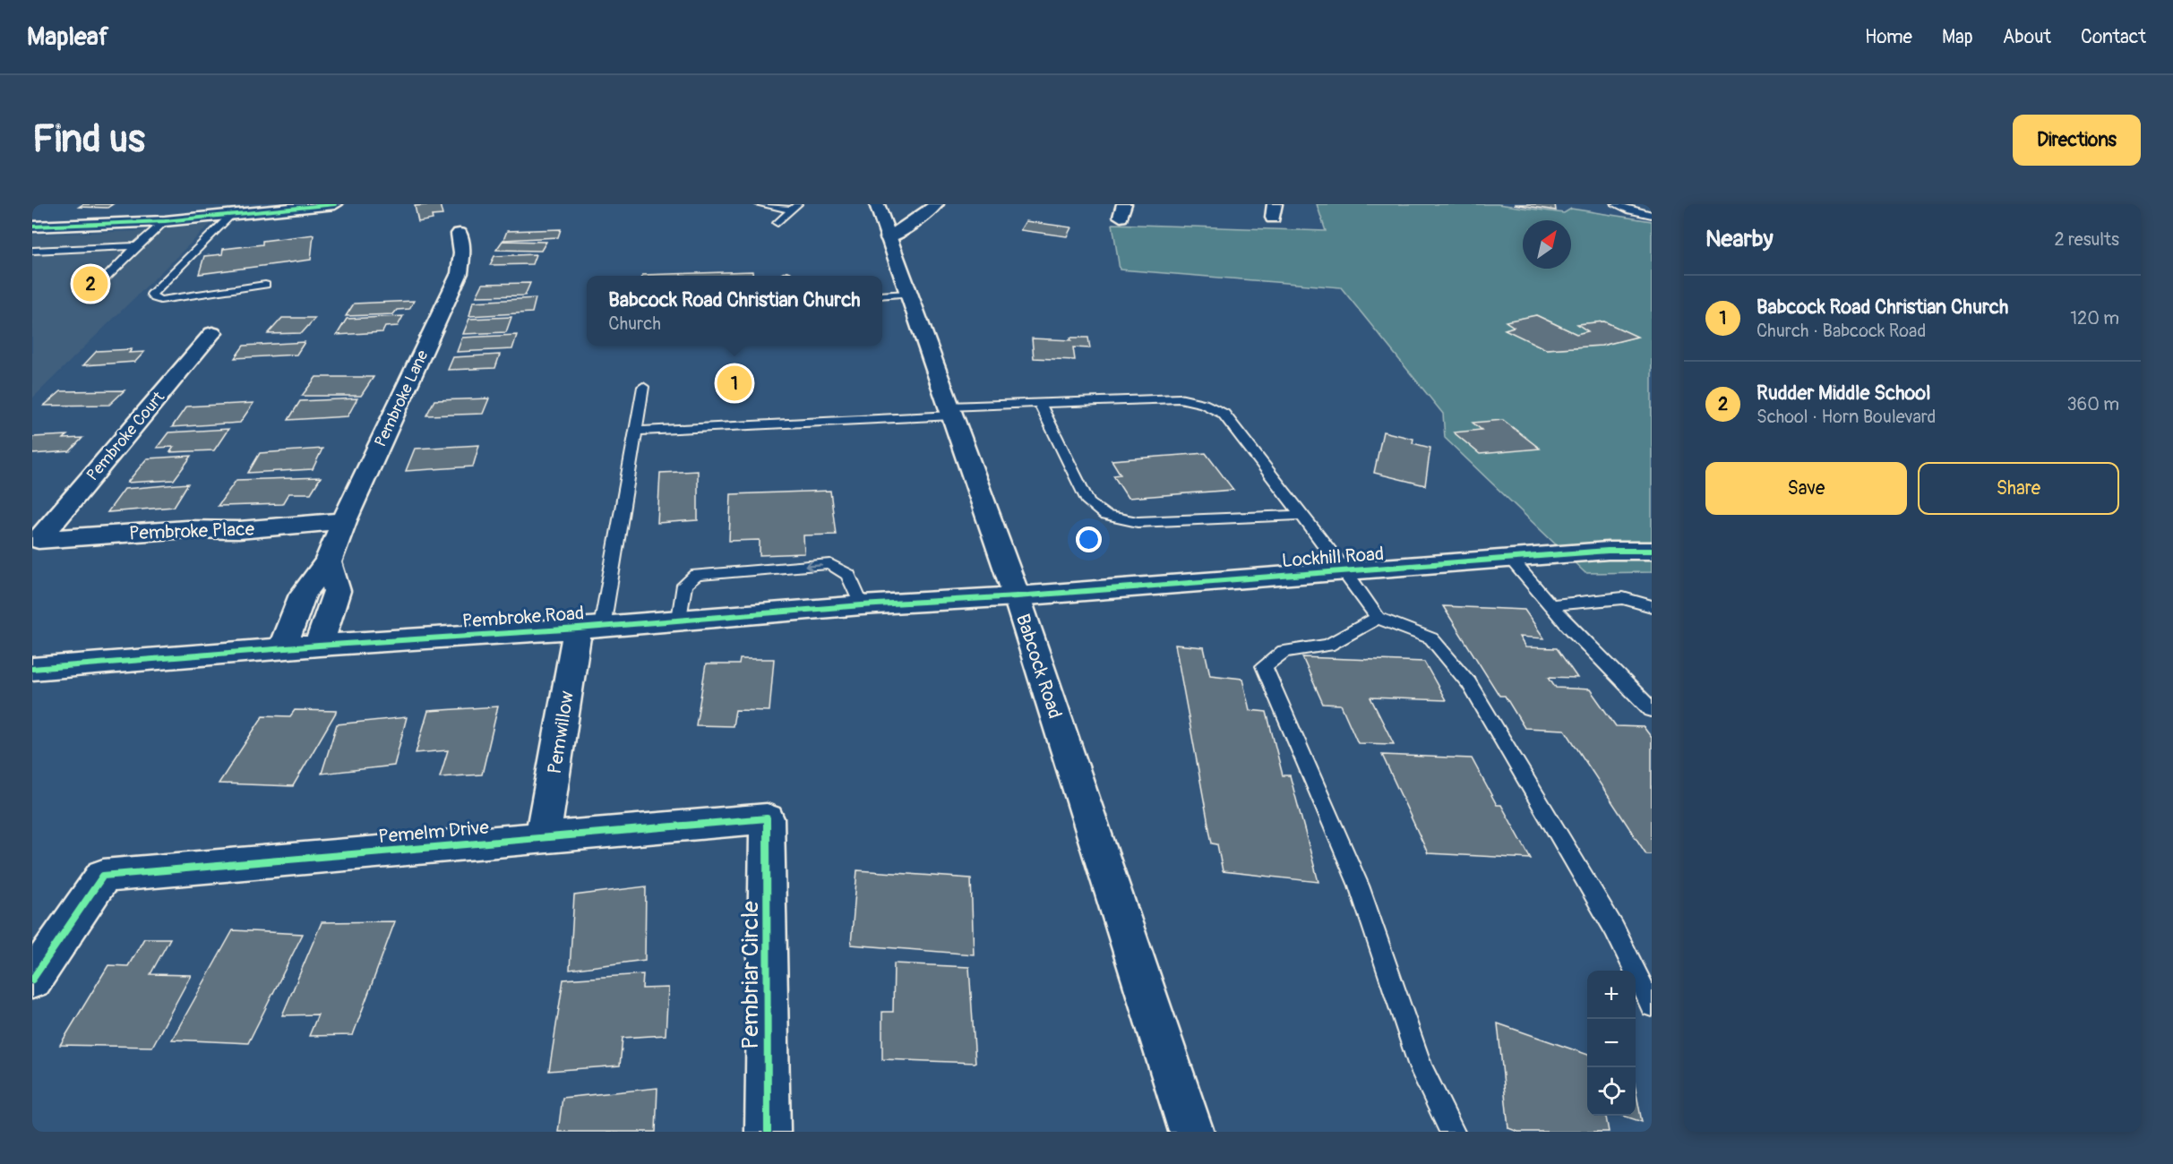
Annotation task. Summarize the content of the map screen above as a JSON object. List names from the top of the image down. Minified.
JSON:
{"streets":{"street":["Pembroke Lane","Pembroke Court","Pembroke Place","Lockhill Road","Pembroke Road","Babcock Road","Pemwillow","Pemelm Drive","Pembriar Circle"]},"crossings":[["Pembroke Lane","Pembroke Place"],["Pembroke Lane","Pembroke Road"],["Pembroke Court","Pembroke Place"],["Lockhill Road","Pembroke Road"],["Lockhill Road","Babcock Road"],["Pembroke Road","Babcock Road"],["Pembroke Road","Pemwillow"],["Pemwillow","Pemelm Drive"],["Pemelm Drive","Pembriar Circle"]],"north":"top right","page":{"header":"Mapleaf","nav":["Home","Map","About","Contact"],"buttons":["Directions",["Save","Share"]],"title":"Find us","heading":["Nearby","2 results"],"pins":["2","1"],"list":[{"mark":"1","name":"Babcock Road Christian Church","note":"Church · Babcock Road","value":"120 m"},{"mark":"2","name":"Rudder Middle School","note":"School · Horn Boulevard","value":"360 m"}],"popup":["Babcock Road Christian Church","Church"],"map_buttons":["+","−"]}}
